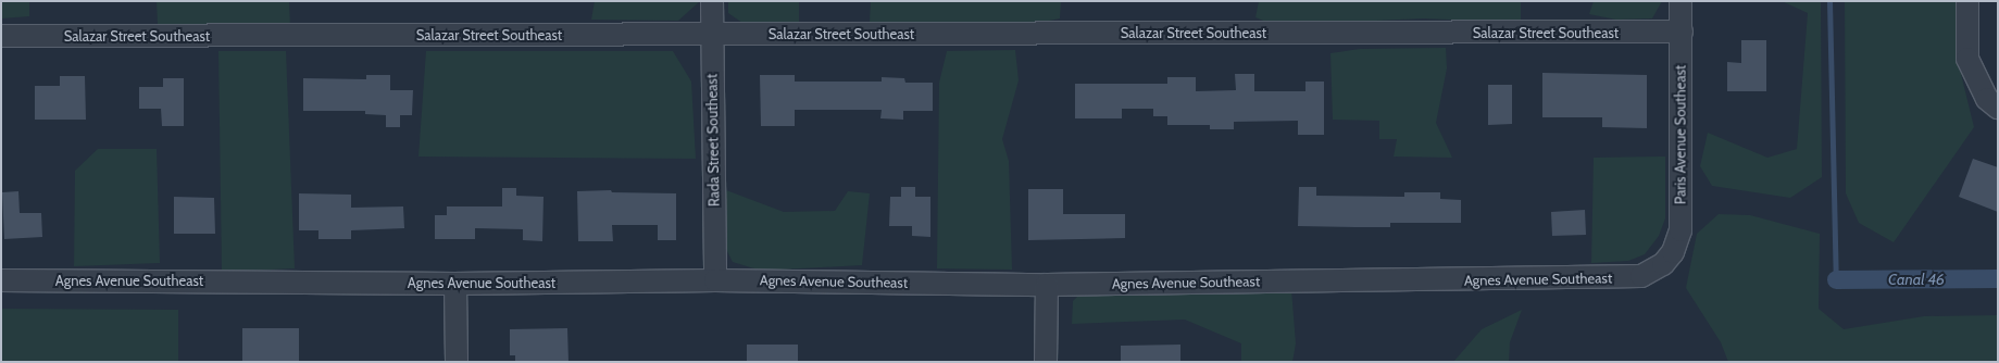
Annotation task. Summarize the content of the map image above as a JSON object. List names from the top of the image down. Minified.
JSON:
{"streets":{"street":["Salazar Street Southeast","Paris Avenue Southeast","Rada Street Southeast","Agnes Avenue Southeast"]},"crossings":[["Salazar Street Southeast","Paris Avenue Southeast"],["Salazar Street Southeast","Rada Street Southeast"],["Paris Avenue Southeast","Agnes Avenue Southeast"],["Rada Street Southeast","Agnes Avenue Southeast"]],"water":["Canal 46"]}
